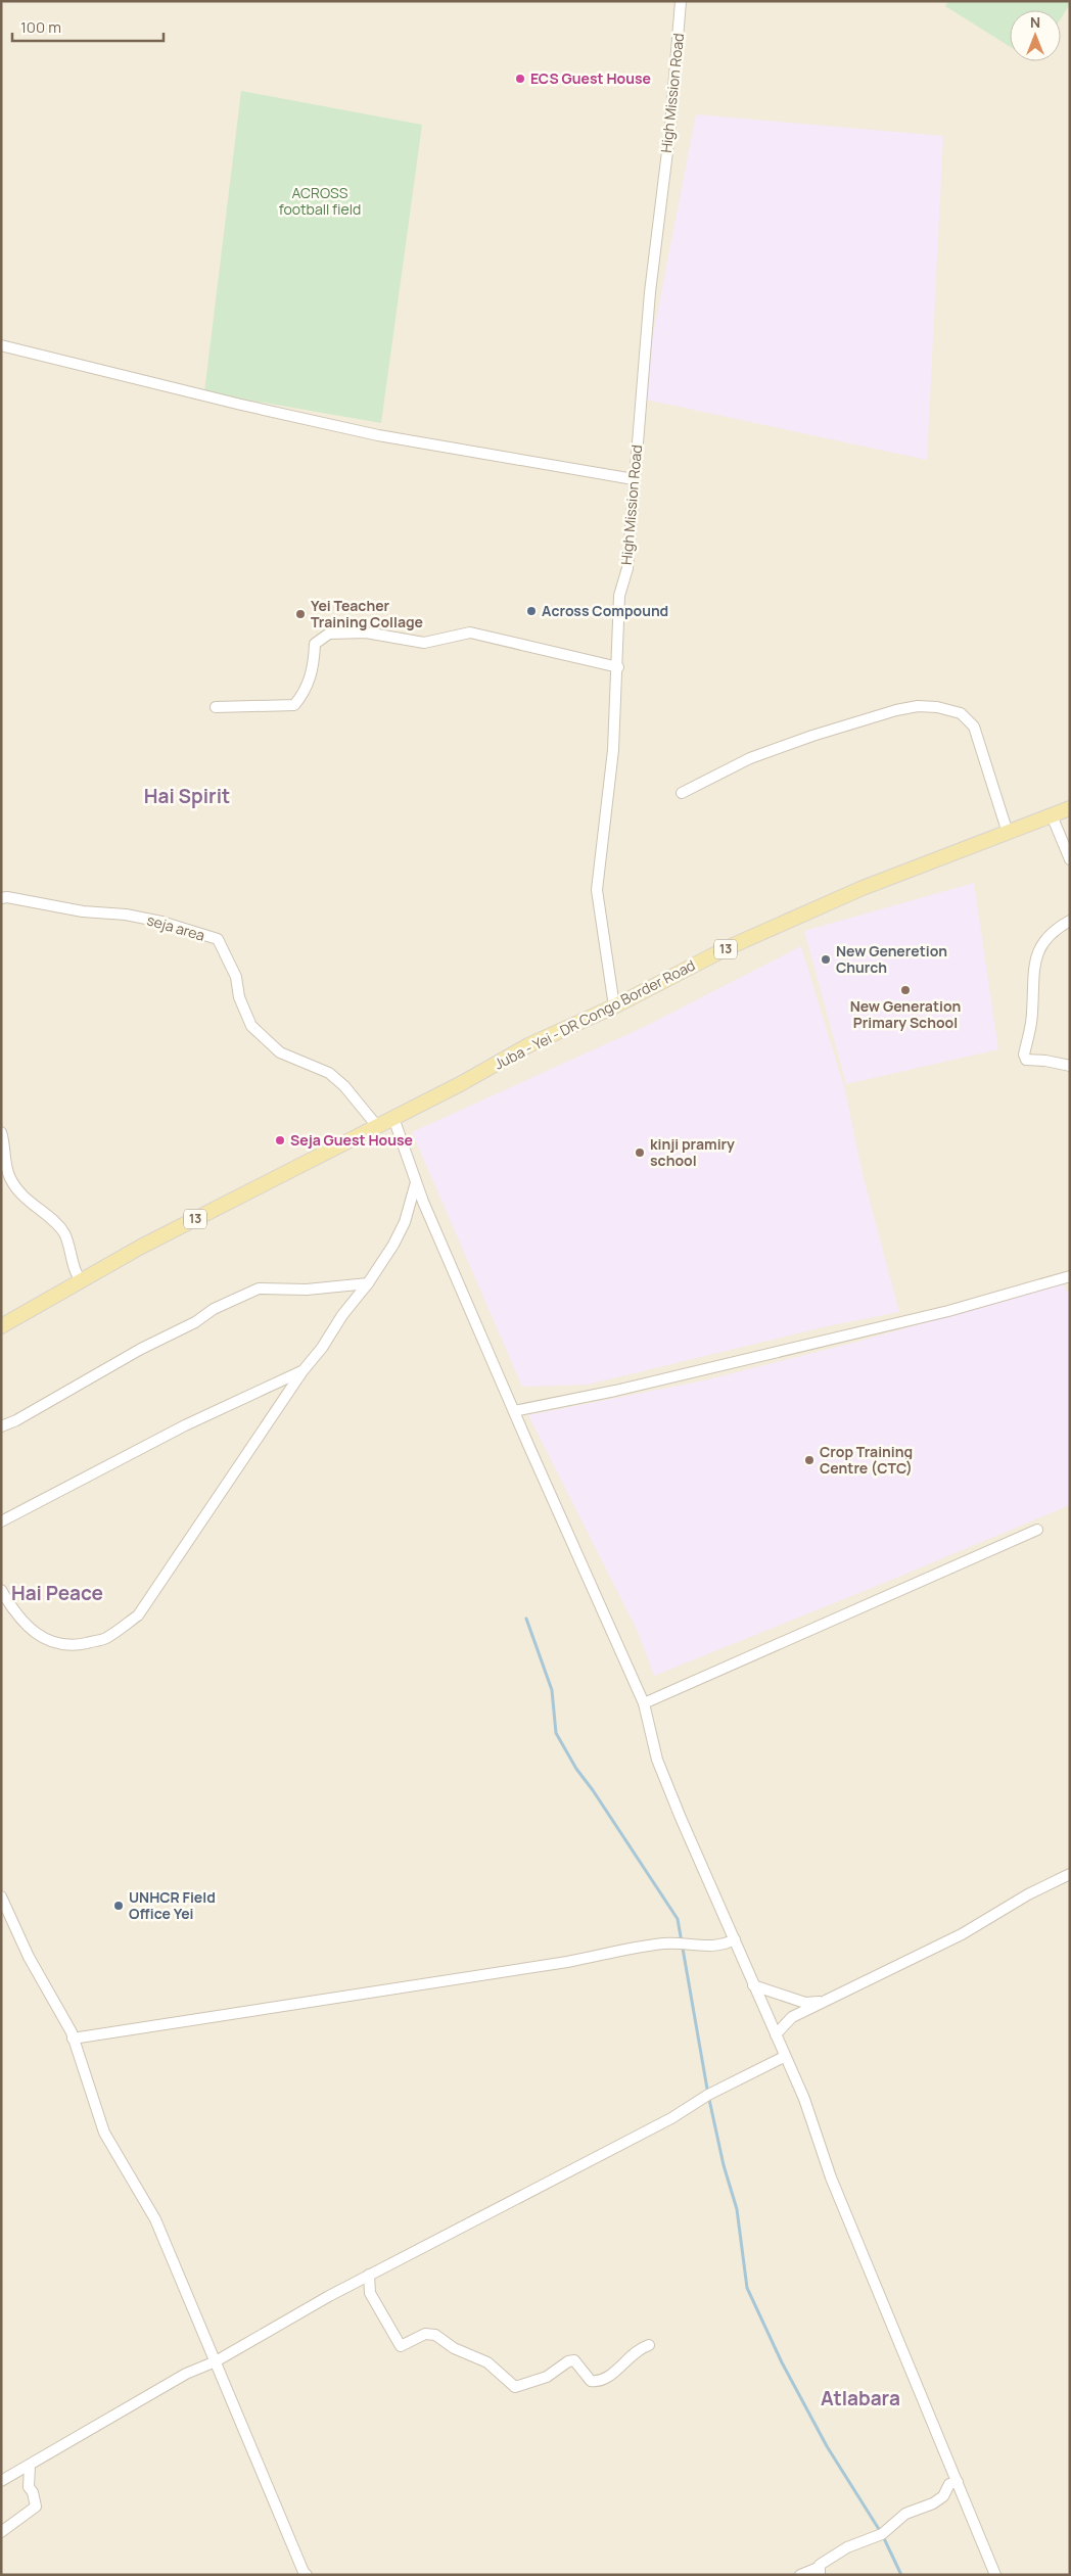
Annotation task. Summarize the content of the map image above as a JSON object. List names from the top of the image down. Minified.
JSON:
{"streets":{"main road":["13","Juba - Yei - DR Congo Border Road"],"street":["High Mission Road","seja area"]},"crossings":[["High Mission Road","Juba - Yei - DR Congo Border Road"],["seja area","Juba - Yei - DR Congo Border Road"]],"districts":["Hai Spirit","Hai Peace","Atlabara"],"parks":["ACROSS football field"],"places":["ECS Guest House","Across Compound","Yei Teacher Training Collage","New Generetion Church","New Generation Primary School","Seja Guest House","kinji pramiry school","Crop Training Centre (CTC)","UNHCR Field Office Yei"],"scale_bar":"100 m","north":"top"}
